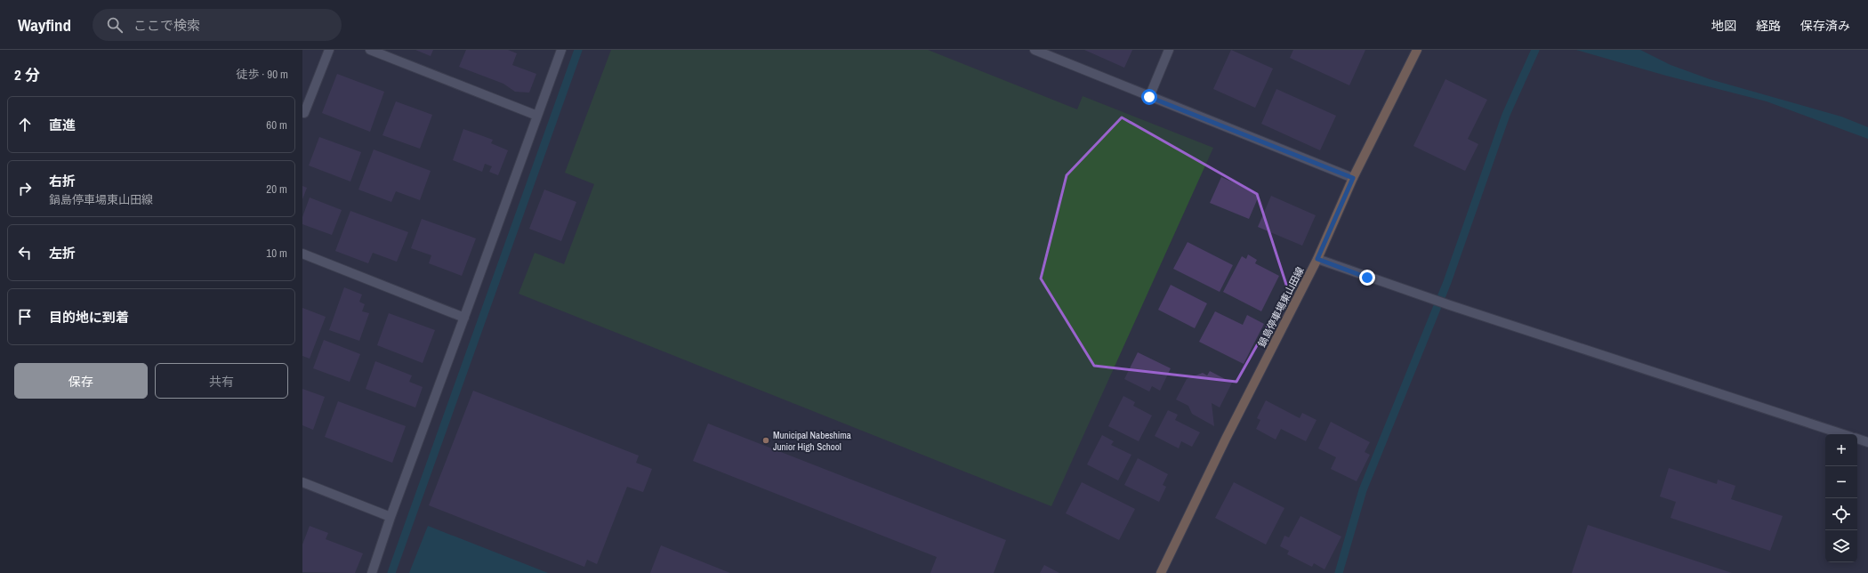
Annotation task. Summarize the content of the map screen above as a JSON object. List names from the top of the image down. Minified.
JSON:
{"streets":{"main road":["鍋島停車場東山田線"]},"places":["Municipal Nabeshima Junior High School"],"page":{"header":"Wayfind","search":"ここで検索","nav":["地図","経路","保存済み"],"heading":["2 分","徒歩 · 90 m"],"list":[["直進","60 m"],["右折","鍋島停車場東山田線","20 m"],["左折","10 m"],"目的地に到着"],"buttons":["保存","共有"],"map_buttons":["+","−"]}}
